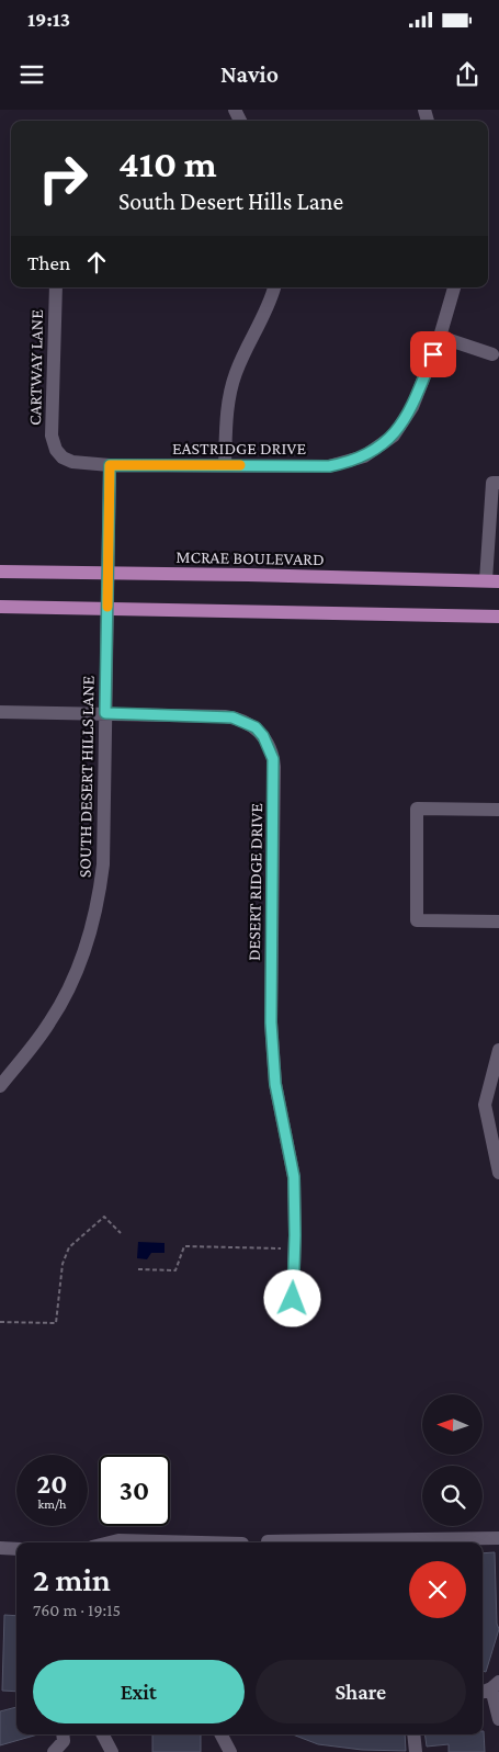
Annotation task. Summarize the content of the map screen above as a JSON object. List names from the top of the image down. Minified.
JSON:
{"streets":{"main road":["MCRAE BOULEVARD"],"street":["CARTWAY LANE","EASTRIDGE DRIVE","SOUTH DESERT HILLS LANE","DESERT RIDGE DRIVE"]},"crossings":[["CARTWAY LANE","EASTRIDGE DRIVE"],["MCRAE BOULEVARD","SOUTH DESERT HILLS LANE"],["SOUTH DESERT HILLS LANE","DESERT RIDGE DRIVE"]],"north":"left","page":{"status":"19:13","header":"Navio","turn":["410 m","South Desert Hills Lane"],"then":"Then","speed":"20 km/h","limit":"30","heading":["2 min","760 m · 19:15"],"buttons":["Exit","Share"]}}
